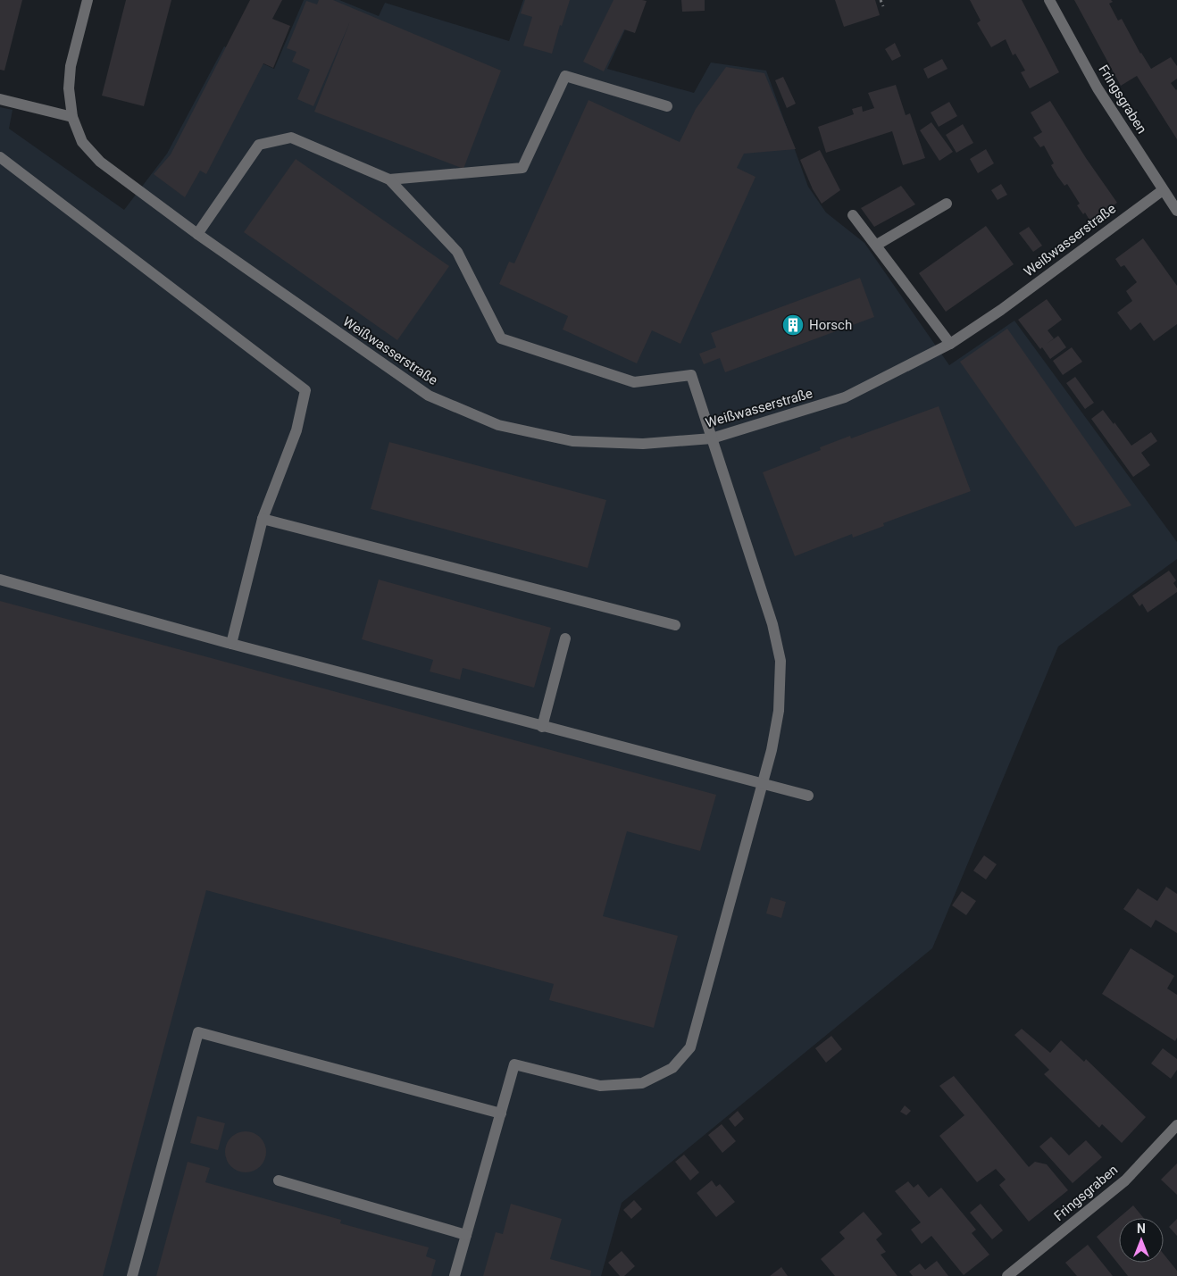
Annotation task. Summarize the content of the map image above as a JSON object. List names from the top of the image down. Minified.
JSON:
{"streets":{"street":["Fringsgraben","Weißwasserstraße"]},"crossings":[["Fringsgraben","Weißwasserstraße"]],"places":{"building":["Horsch"]},"north":"top"}
